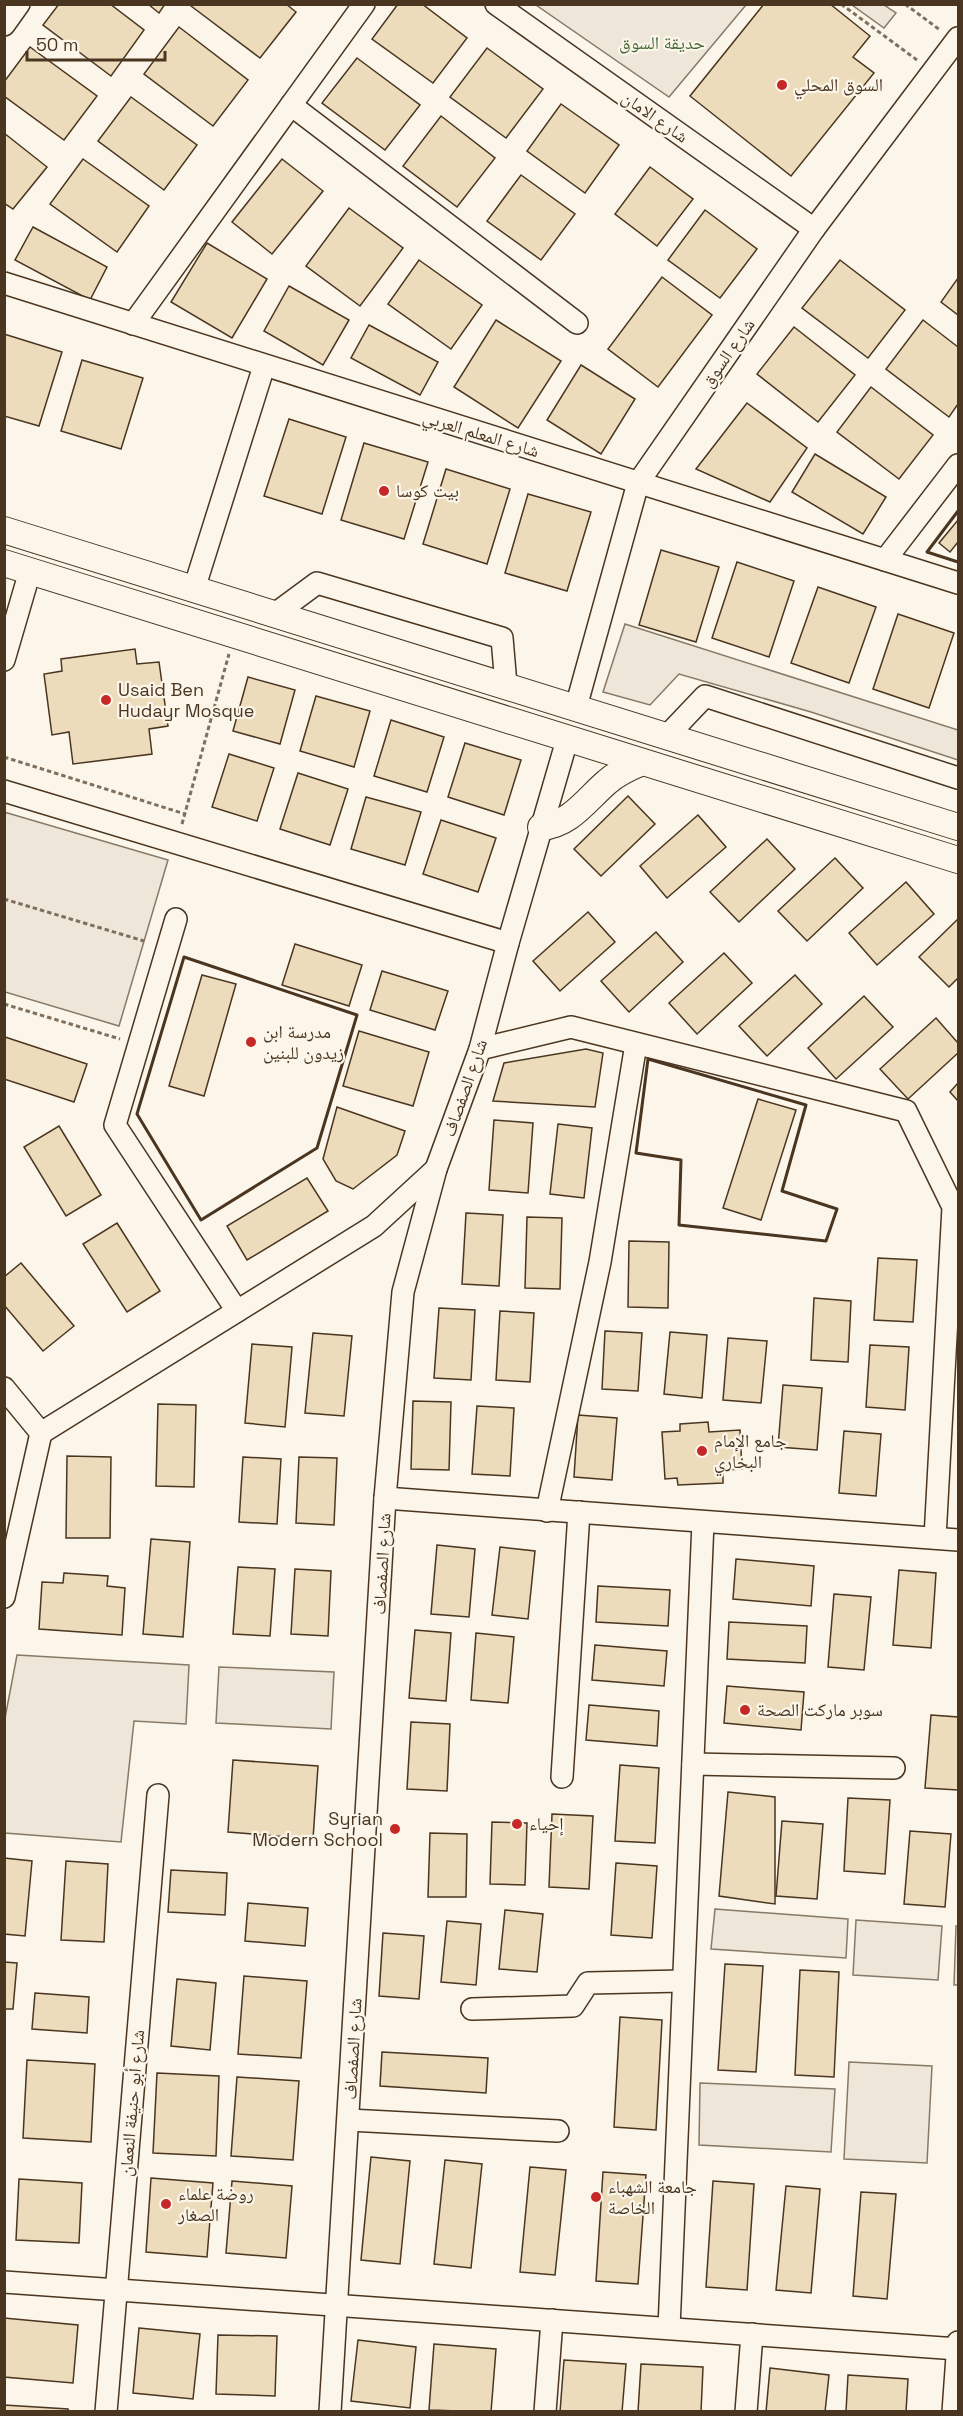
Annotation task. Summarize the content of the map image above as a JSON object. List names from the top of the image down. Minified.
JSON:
{"streets":{"street":["شارع الامان","شارع السوق","شارع المعلم العربي","شارع الصفصاف","شارع أبو حنيفة النعمان"]},"crossings":[["شارع الامان","شارع السوق"],["شارع السوق","شارع المعلم العربي"]],"parks":["حديقة السوق"],"places":["السوق المحلي","بيت كوسا","Usaid Ben Hudayr Mosque","مدرسة ابن زيدون للبنين","جامع الإمام البخاري","سوبر ماركت الصحة","إحياء","Syrian Modern School","جامعة الشهباء الخاصة","روضة علماء الصغار"],"scale_bar":"50 m"}
